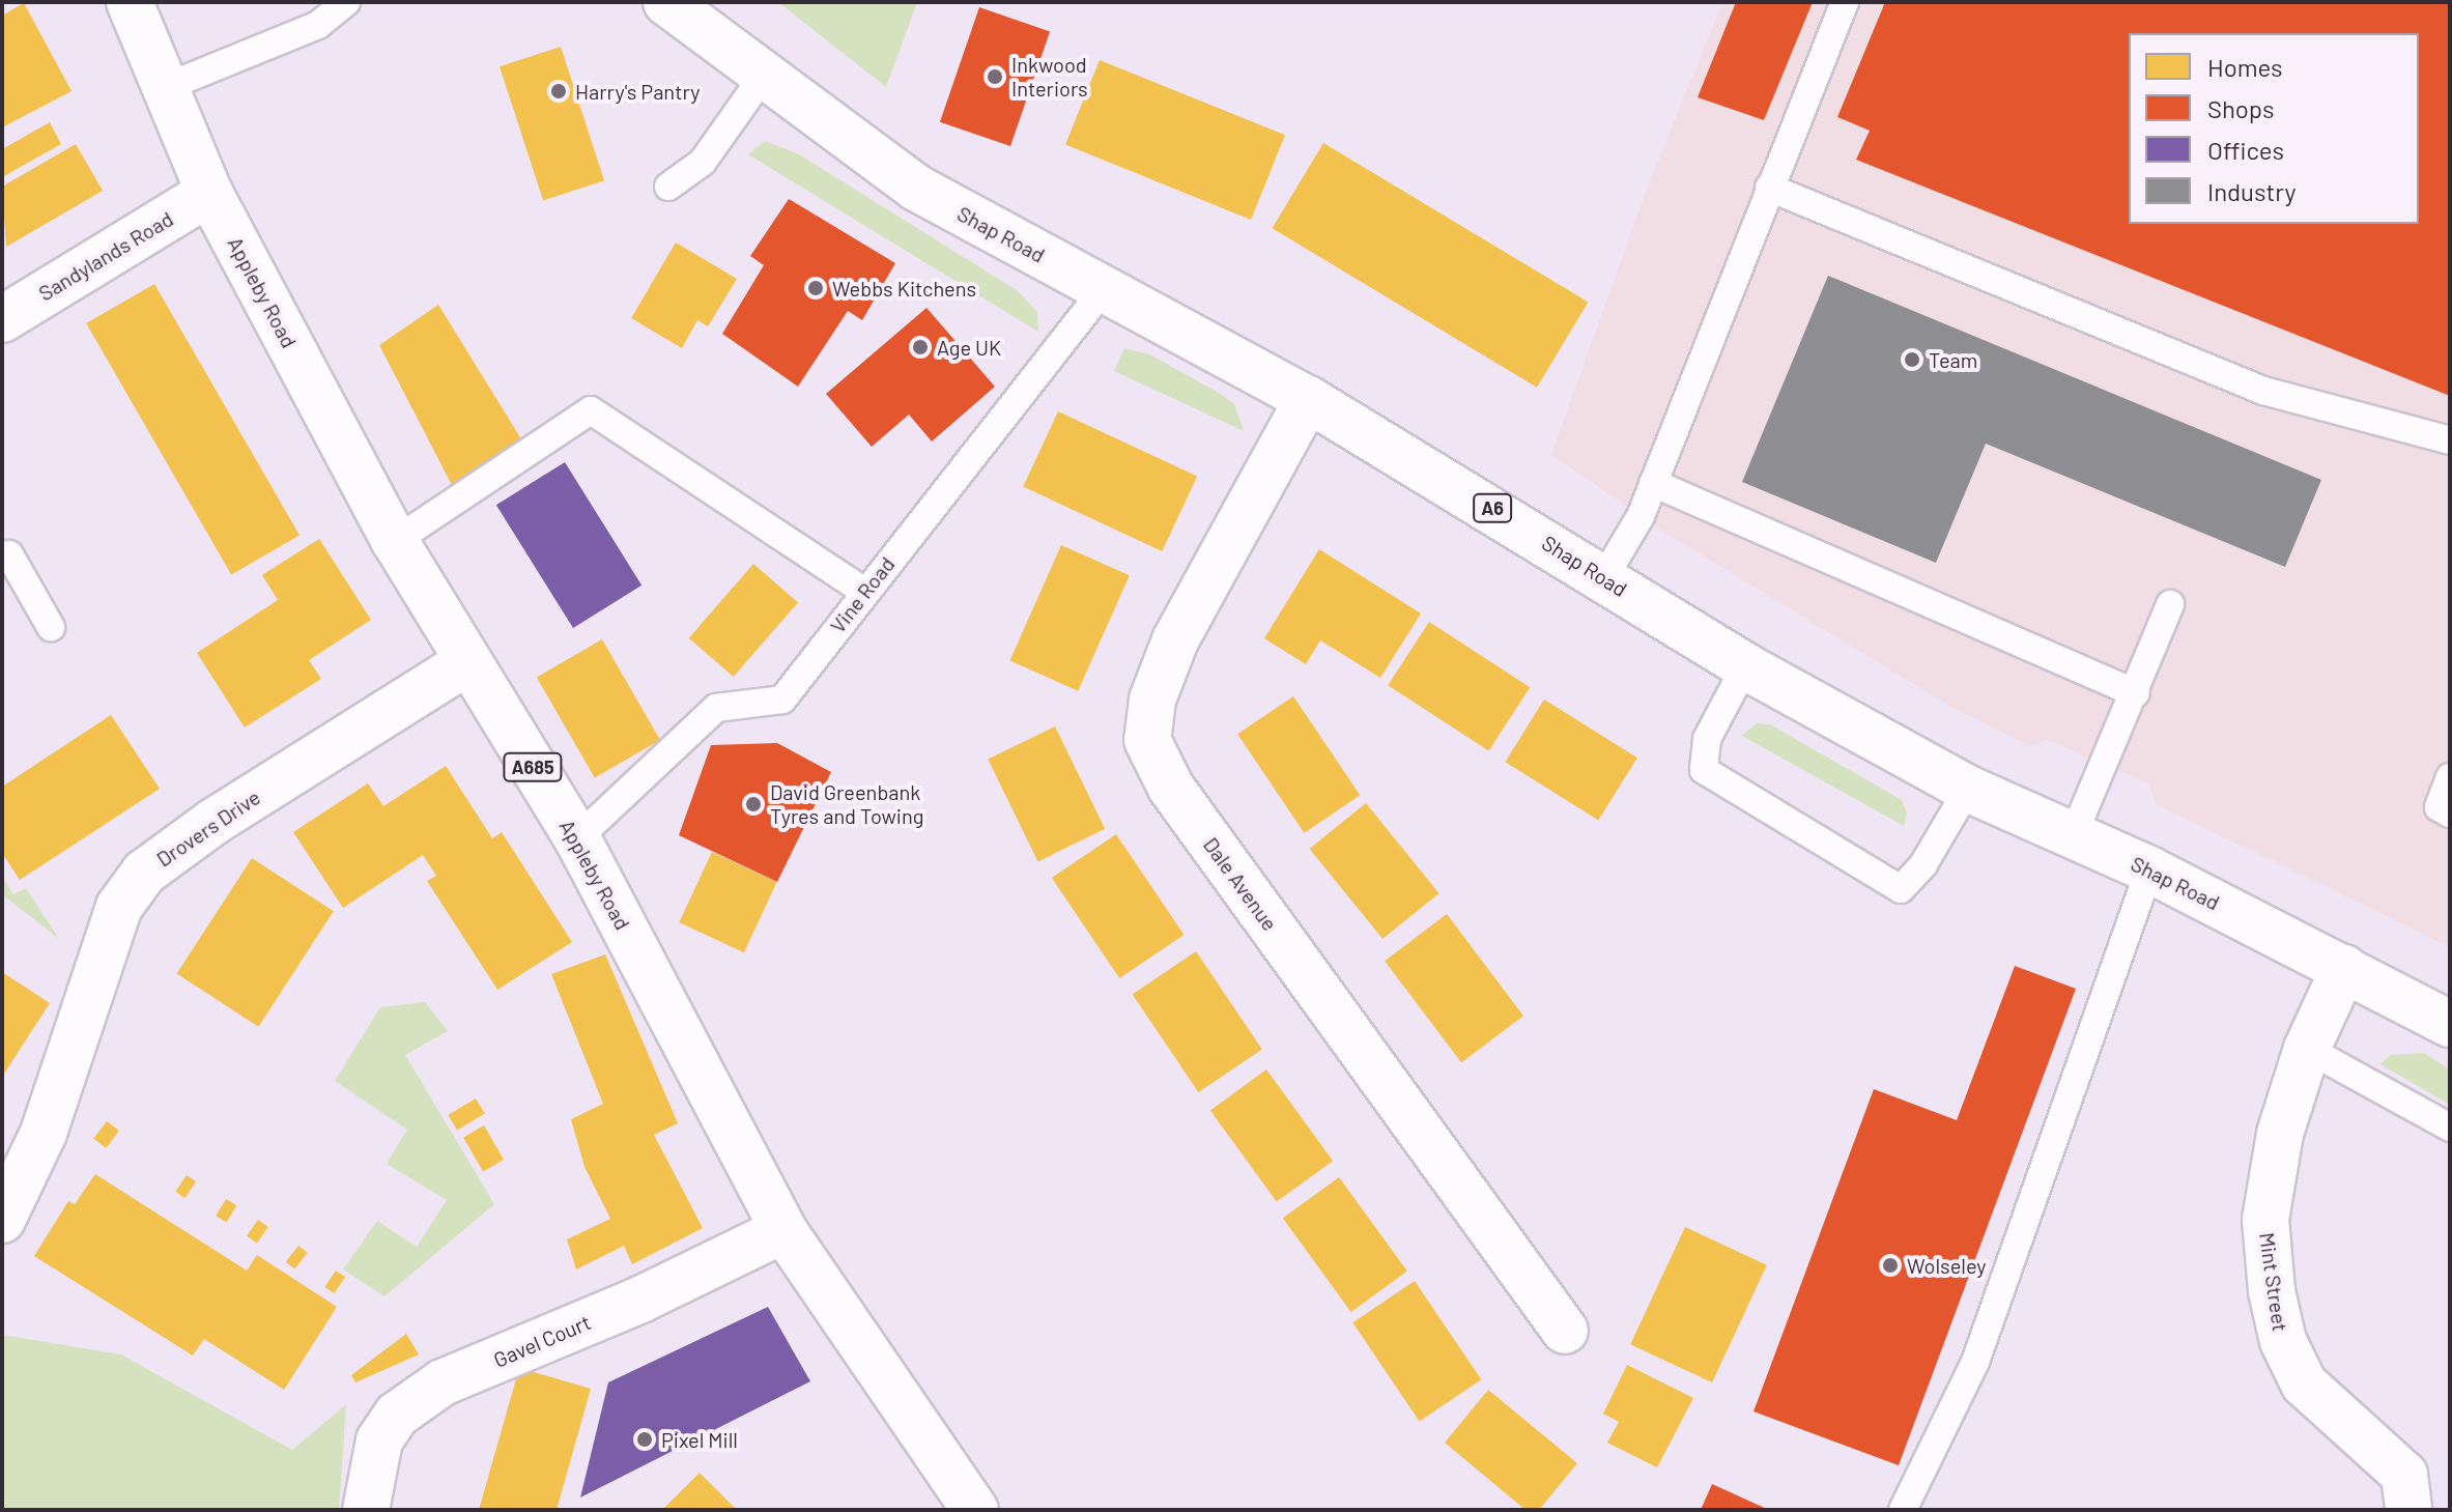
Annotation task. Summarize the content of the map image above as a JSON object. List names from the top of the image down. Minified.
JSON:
{"streets":{"main road":["Shap Road","Sandylands Road","Appleby Road","A6","A685","Drovers Drive","Dale Avenue","Mint Street","Gavel Court"],"lane":["Vine Road"]},"crossings":[["Shap Road","Vine Road"],["Shap Road","Dale Avenue"],["Shap Road","Mint Street"],["Sandylands Road","Appleby Road"],["Appleby Road","Vine Road"],["Appleby Road","Drovers Drive"],["Appleby Road","Gavel Court"]],"places":["Inkwood Interiors","Harry's Pantry","Webbs Kitchens","Age UK","Team","David Greenbank Tyres and Towing","Wolseley","Pixel Mill"],"legend":["Homes","Shops","Offices","Industry"]}
